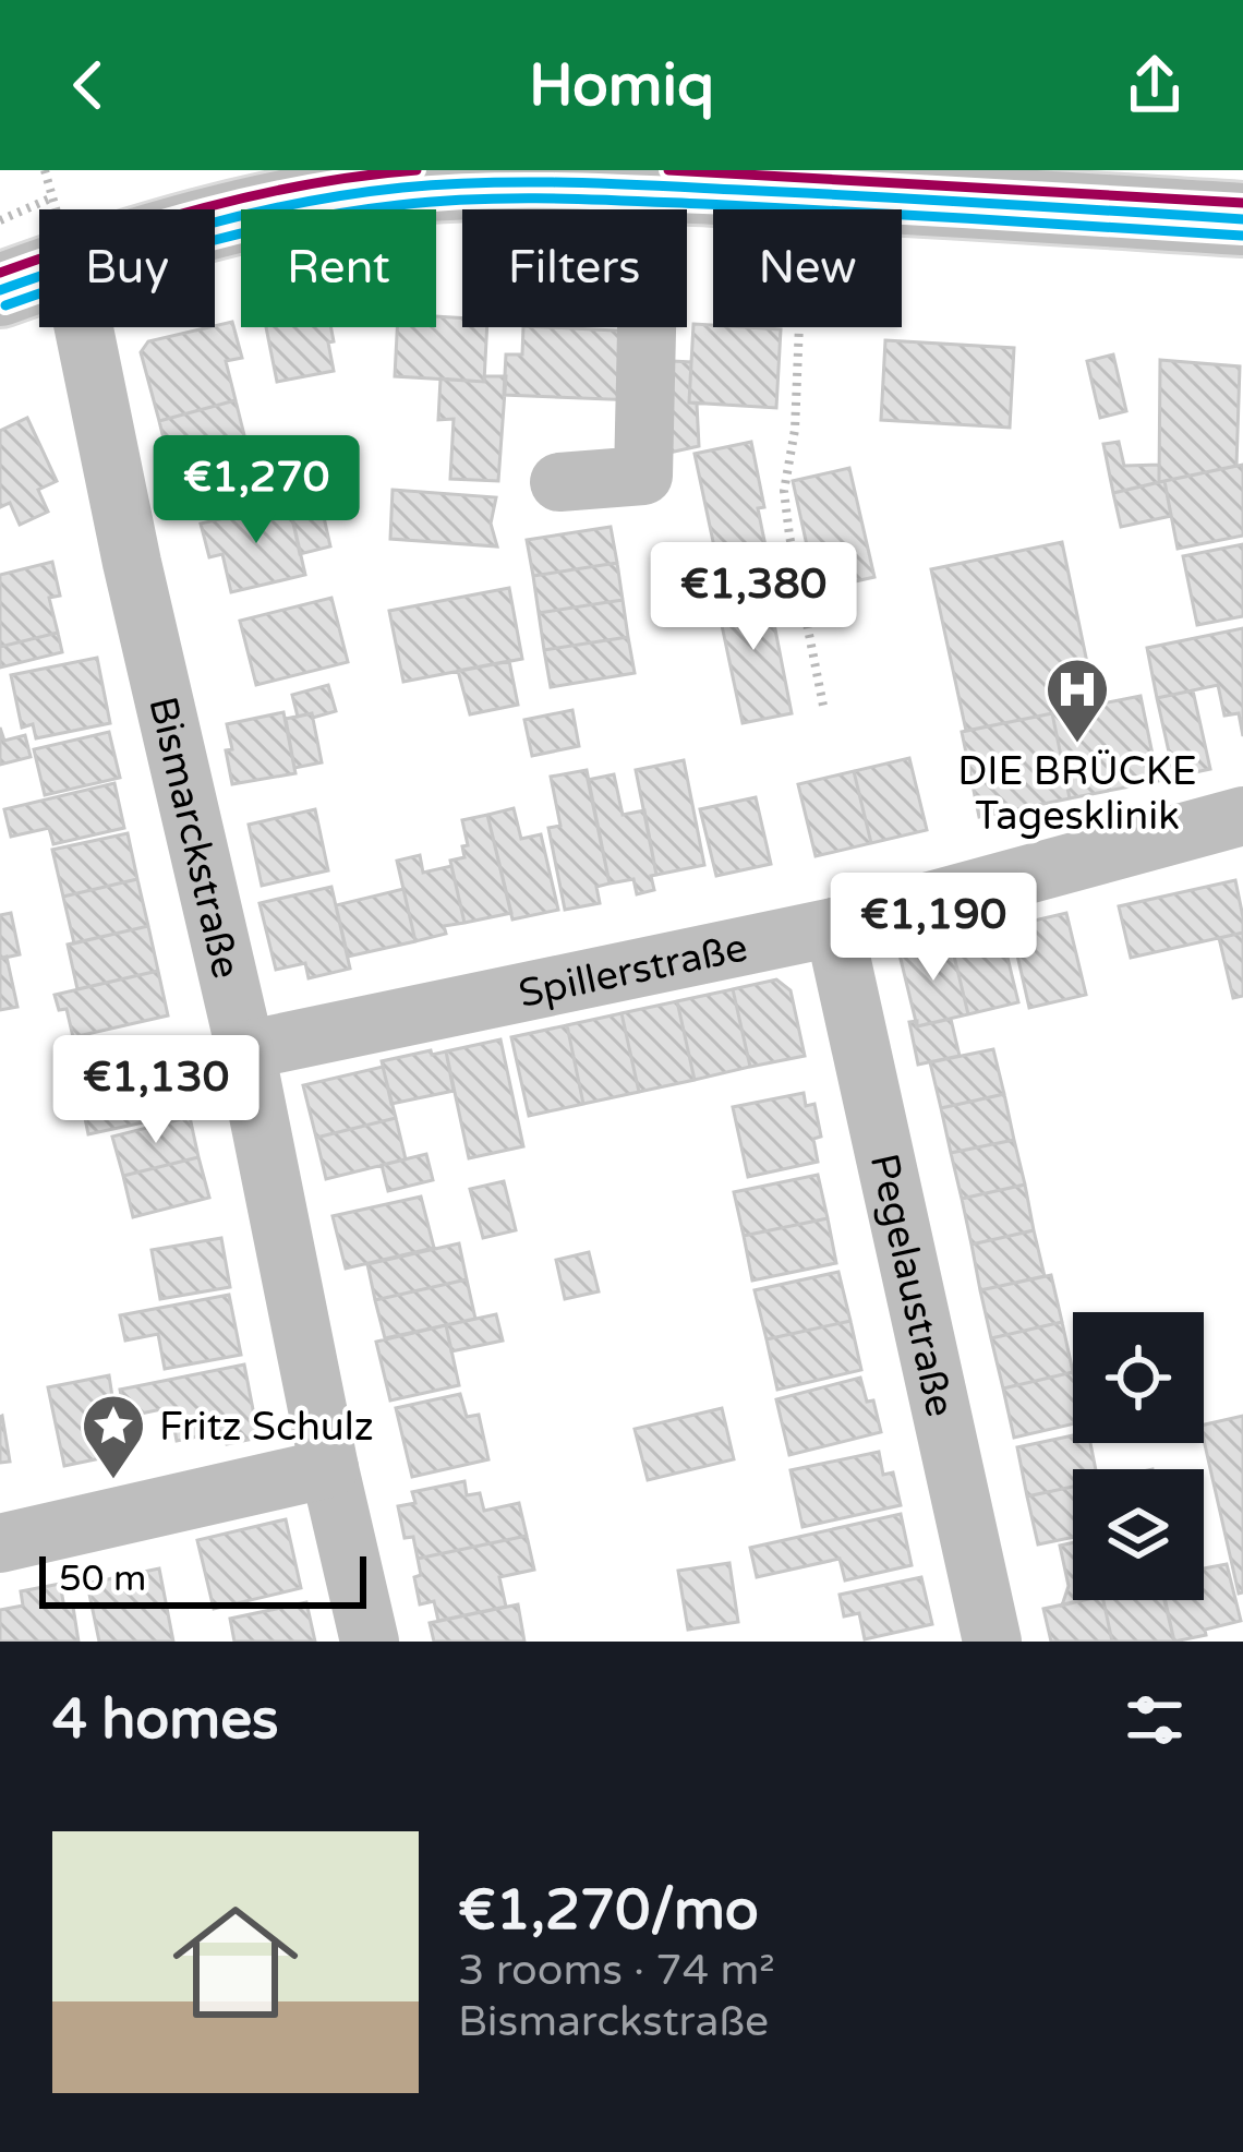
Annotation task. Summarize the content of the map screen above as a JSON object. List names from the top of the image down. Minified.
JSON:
{"streets":{"street":["Bismarckstraße","Spillerstraße","Pegelaustraße"]},"crossings":[["Bismarckstraße","Spillerstraße"],["Spillerstraße","Pegelaustraße"]],"places":{"hospital":["DIE BRÜCKE Tagesklinik"],"place":["Fritz Schulz"]},"scale_bar":"50 m","page":{"header":"Homiq","chip":["Buy","Rent","Filters","New"],"price":["€1,270","€1,380","€1,190","€1,130"],"scale":"50 m","heading":"4 homes","list":[{"name":"€1,270/mo","note":"3 rooms · 74 m² · Bismarckstraße"}]}}
